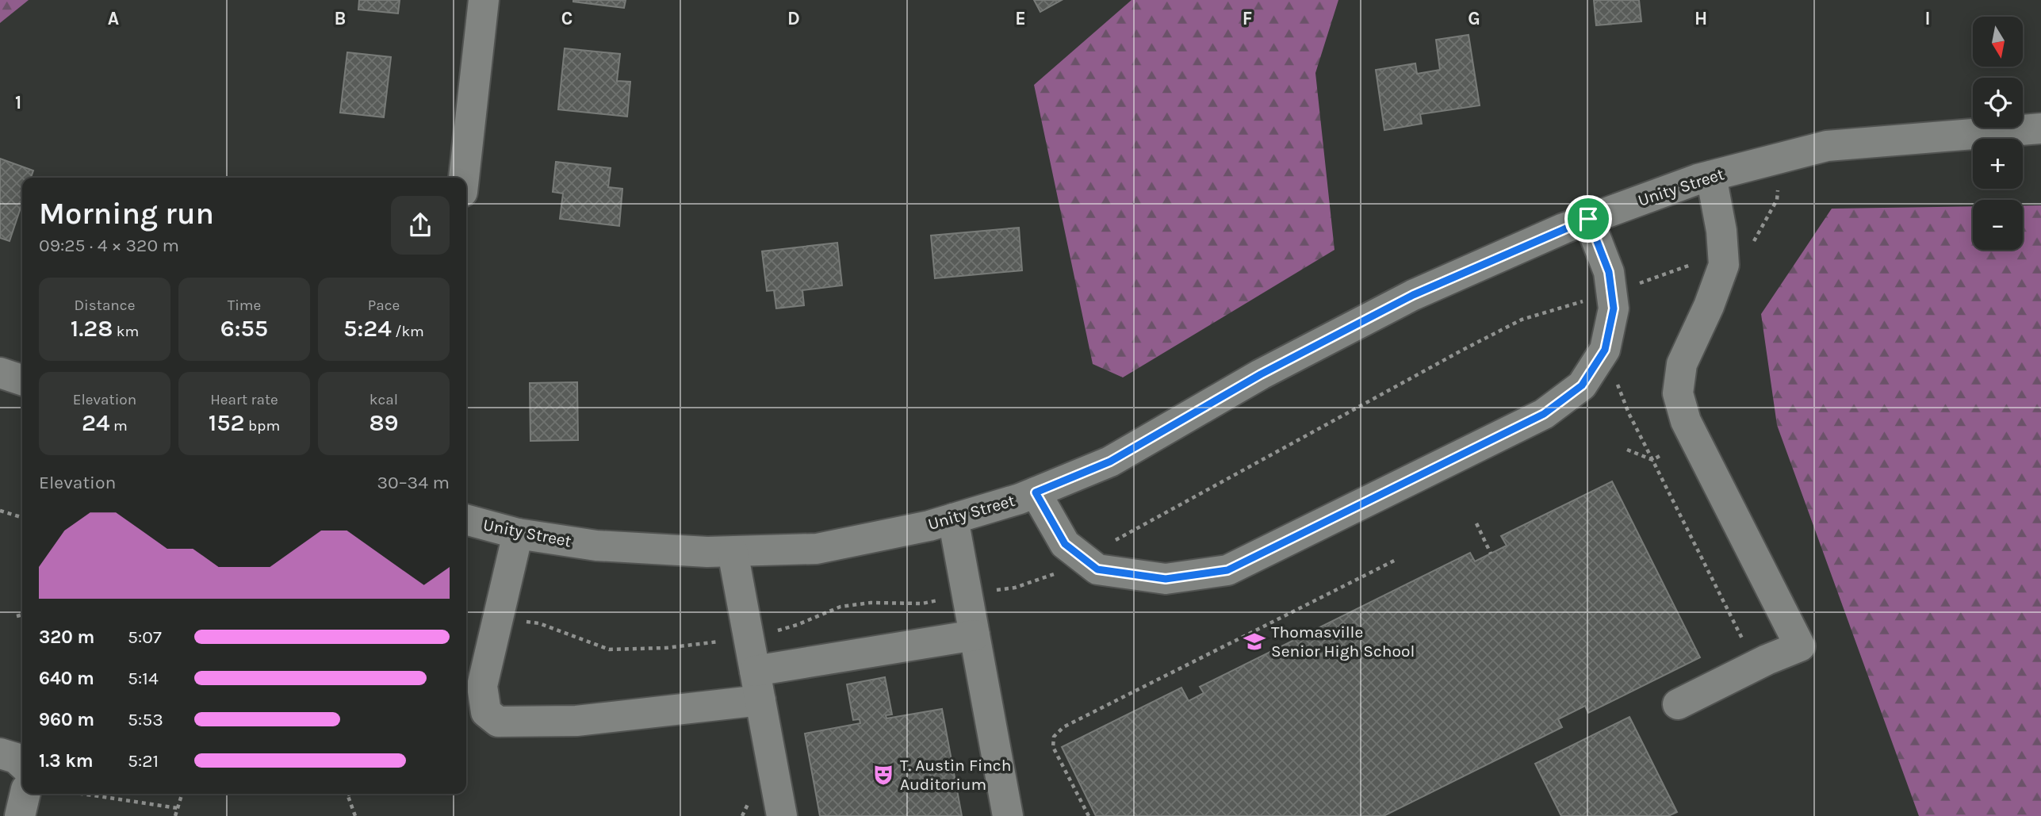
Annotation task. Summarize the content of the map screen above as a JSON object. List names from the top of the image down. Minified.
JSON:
{"streets":{"street":["Unity Street"]},"places":{"school or university":["Thomasville Senior High School"],"theatre":["T. Austin Finch Auditorium"]},"north":"bottom","page":{"map_buttons":["+","−"],"heading":["Morning run","09:25 · 4 × 320 m"],"stats":[["Distance","1.28 km"],["Time","6:55"],["Pace","5:24 /km"],["Elevation","24 m"],["Heart rate","152 bpm"],["kcal","89"]],"chart":["Elevation","30–34 m"],"list":[{"name":"320 m","note":"5:07"},{"name":"640 m","note":"5:14"},{"name":"960 m","note":"5:53"},{"name":"1.3 km","note":"5:21"}]},"grid":{"columns":["A","B","C","D","E","F","G","H","I"],"rows":["1"]}}
